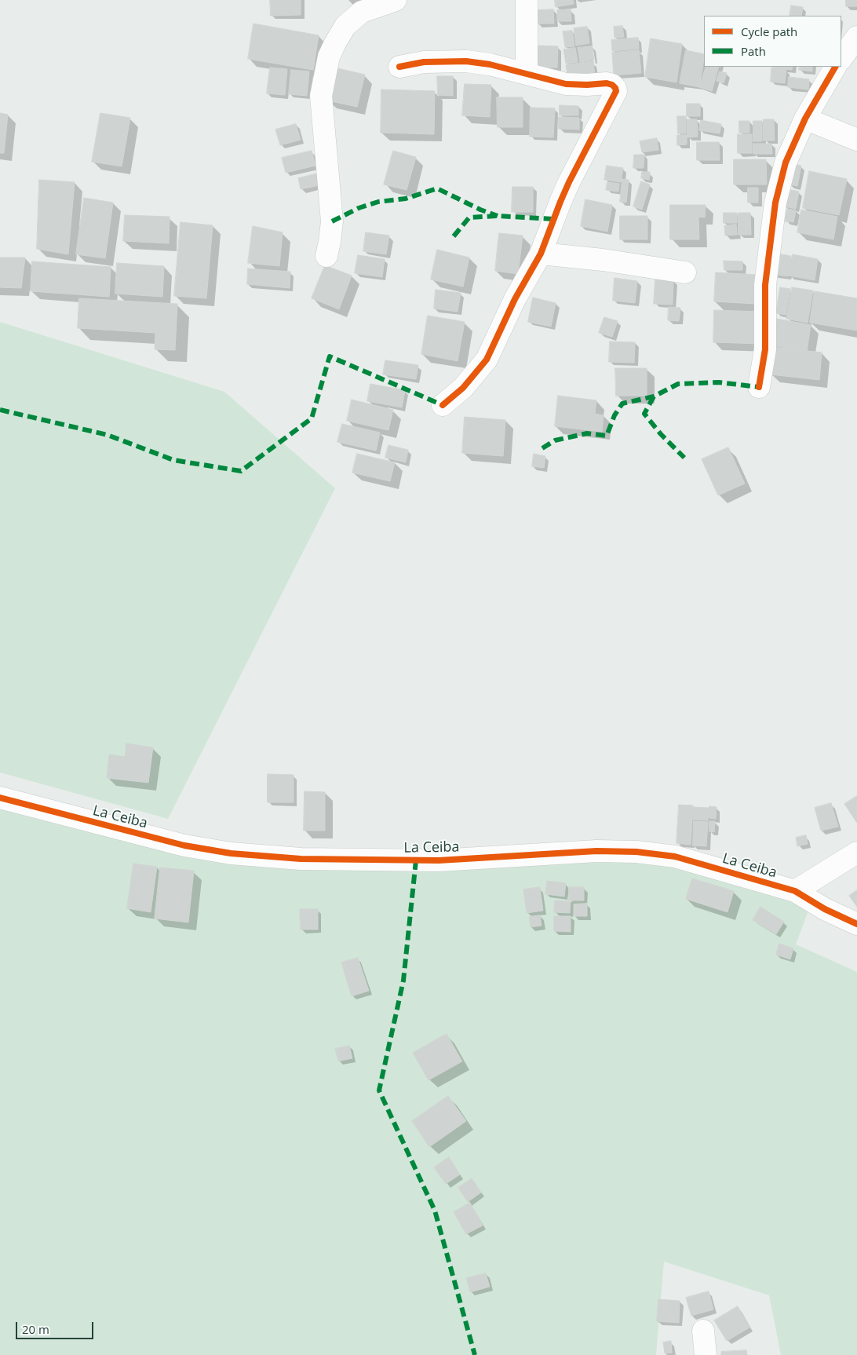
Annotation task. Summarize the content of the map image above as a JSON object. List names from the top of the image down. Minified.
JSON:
{"streets":{"street":["La Ceiba"]},"legend":["Cycle path","Path"],"scale_bar":"20 m"}
